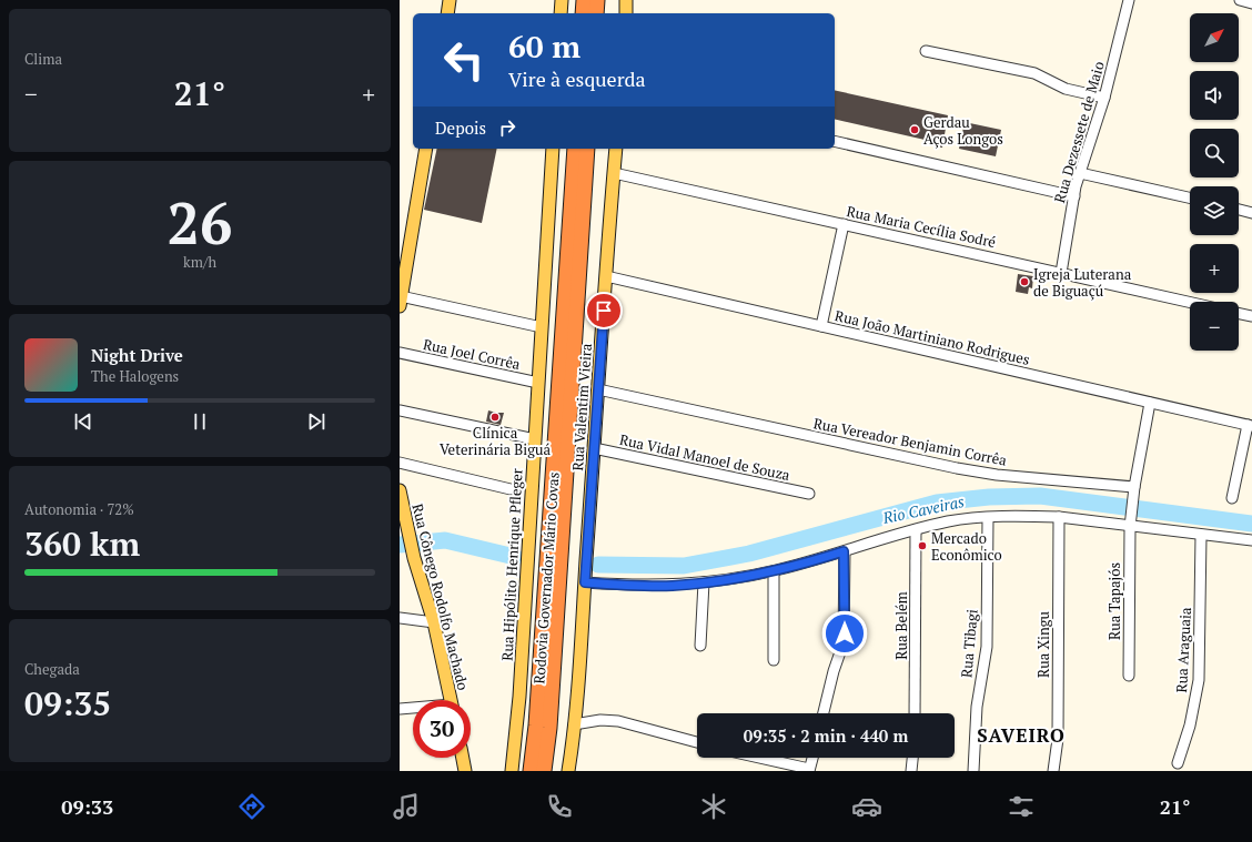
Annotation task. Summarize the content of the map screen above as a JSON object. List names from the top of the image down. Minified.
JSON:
{"streets":{"highway":["Rodovia Governador Mário Covas"],"main road":["Rua Valentim Vieira","Rua Hipólito Henrique Pfleger","Rua Cônego Rodolfo Machado"],"street":["Rua Dezessete de Maio","Rua Maria Cecília Sodré","Rua João Martiniano Rodrigues","Rua Joel Corrêa","Rua Vereador Benjamin Corrêa","Rua Vidal Manoel de Souza","Rua Tapajós","Rua Belém","Rua Tibagi","Rua Xingu","Rua Araguaia"]},"crossings":[["Rua Dezessete de Maio","Rua Maria Cecília Sodré"],["Rua Maria Cecília Sodré","Rua Valentim Vieira"],["Rua João Martiniano Rodrigues","Rua Valentim Vieira"],["Rua Joel Corrêa","Rua Hipólito Henrique Pfleger"],["Rua Valentim Vieira","Rua Vereador Benjamin Corrêa"],["Rua Valentim Vieira","Rua Vidal Manoel de Souza"],["Rua Vereador Benjamin Corrêa","Rua Tapajós"]],"districts":["SAVEIRO"],"water":["Rio Caveiras"],"places":["Gerdau Aços Longos","Igreja Luterana de Biguaçú","Clínica Veterinária Biguá","Mercado Econômico"],"north":"top right","page":{"tile":["Clima",["26","km/h"],["Autonomia · 72%","360 km"],["Chegada","09:35"]],"map_buttons":["+","−"],"turn":["60 m","Vire à esquerda"],"heat":["−","21°","+"],"then":"Depois","song":["Night Drive","The Halogens"],"limit":"30","trip":"09:35 · 2 min · 440 m","tabs":["09:33","21°"]}}
